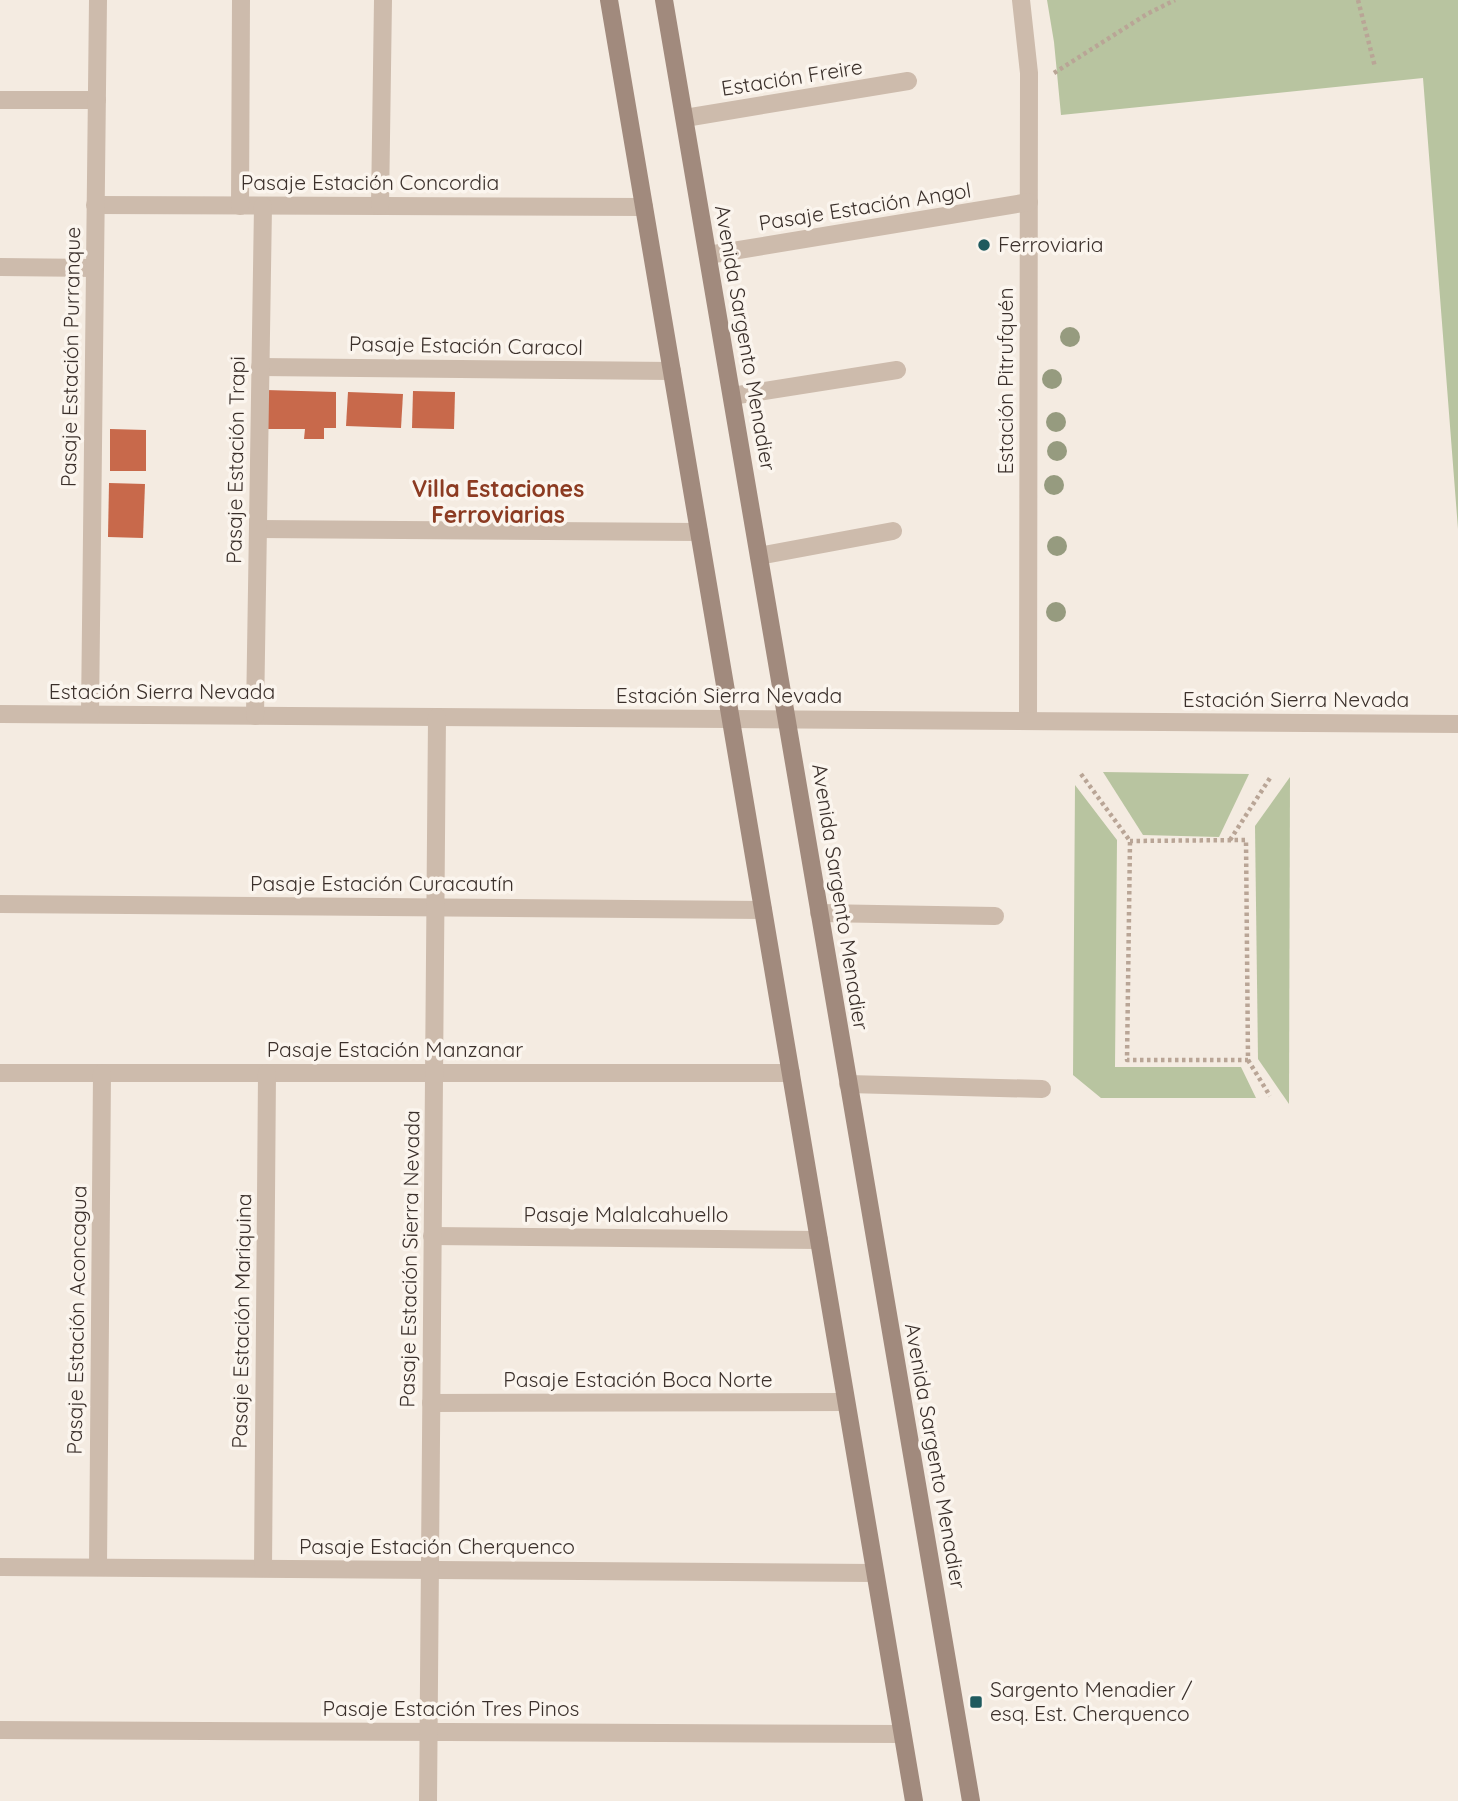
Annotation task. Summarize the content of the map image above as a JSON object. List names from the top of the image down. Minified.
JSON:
{"streets":{"street":["Estación Freire","Pasaje Estación Concordia","Pasaje Estación Angol","Avenida Sargento Menadier","Pasaje Estación Caracol","Pasaje Estación Purranque","Estación Pitrufquén","Pasaje Estación Trapi","Estación Sierra Nevada","Pasaje Estación Curacautín","Pasaje Estación Manzanar","Pasaje Malalcahuello","Pasaje Estación Sierra Nevada","Pasaje Estación Aconcagua","Pasaje Estación Mariquina","Pasaje Estación Boca Norte","Pasaje Estación Cherquenco","Pasaje Estación Tres Pinos"]},"crossings":[["Estación Freire","Avenida Sargento Menadier"],["Pasaje Estación Concordia","Pasaje Estación Purranque"],["Pasaje Estación Concordia","Pasaje Estación Trapi"],["Pasaje Estación Angol","Avenida Sargento Menadier"],["Pasaje Estación Angol","Estación Pitrufquén"],["Avenida Sargento Menadier","Estación Sierra Nevada"],["Pasaje Estación Caracol","Pasaje Estación Trapi"],["Pasaje Estación Purranque","Estación Sierra Nevada"],["Estación Pitrufquén","Estación Sierra Nevada"],["Pasaje Estación Trapi","Estación Sierra Nevada"],["Estación Sierra Nevada","Pasaje Estación Sierra Nevada"],["Pasaje Estación Curacautín","Pasaje Estación Sierra Nevada"],["Pasaje Estación Manzanar","Pasaje Estación Sierra Nevada"],["Pasaje Estación Manzanar","Pasaje Estación Aconcagua"],["Pasaje Estación Manzanar","Pasaje Estación Mariquina"],["Pasaje Malalcahuello","Pasaje Estación Sierra Nevada"],["Pasaje Estación Sierra Nevada","Pasaje Estación Boca Norte"],["Pasaje Estación Sierra Nevada","Pasaje Estación Cherquenco"],["Pasaje Estación Sierra Nevada","Pasaje Estación Tres Pinos"],["Pasaje Estación Aconcagua","Pasaje Estación Cherquenco"],["Pasaje Estación Mariquina","Pasaje Estación Cherquenco"]],"districts":["Villa Estaciones Ferroviarias"],"places":{"other":["Ferroviaria"],"transit":["Sargento Menadier / esq. Est. Cherquenco"]}}
